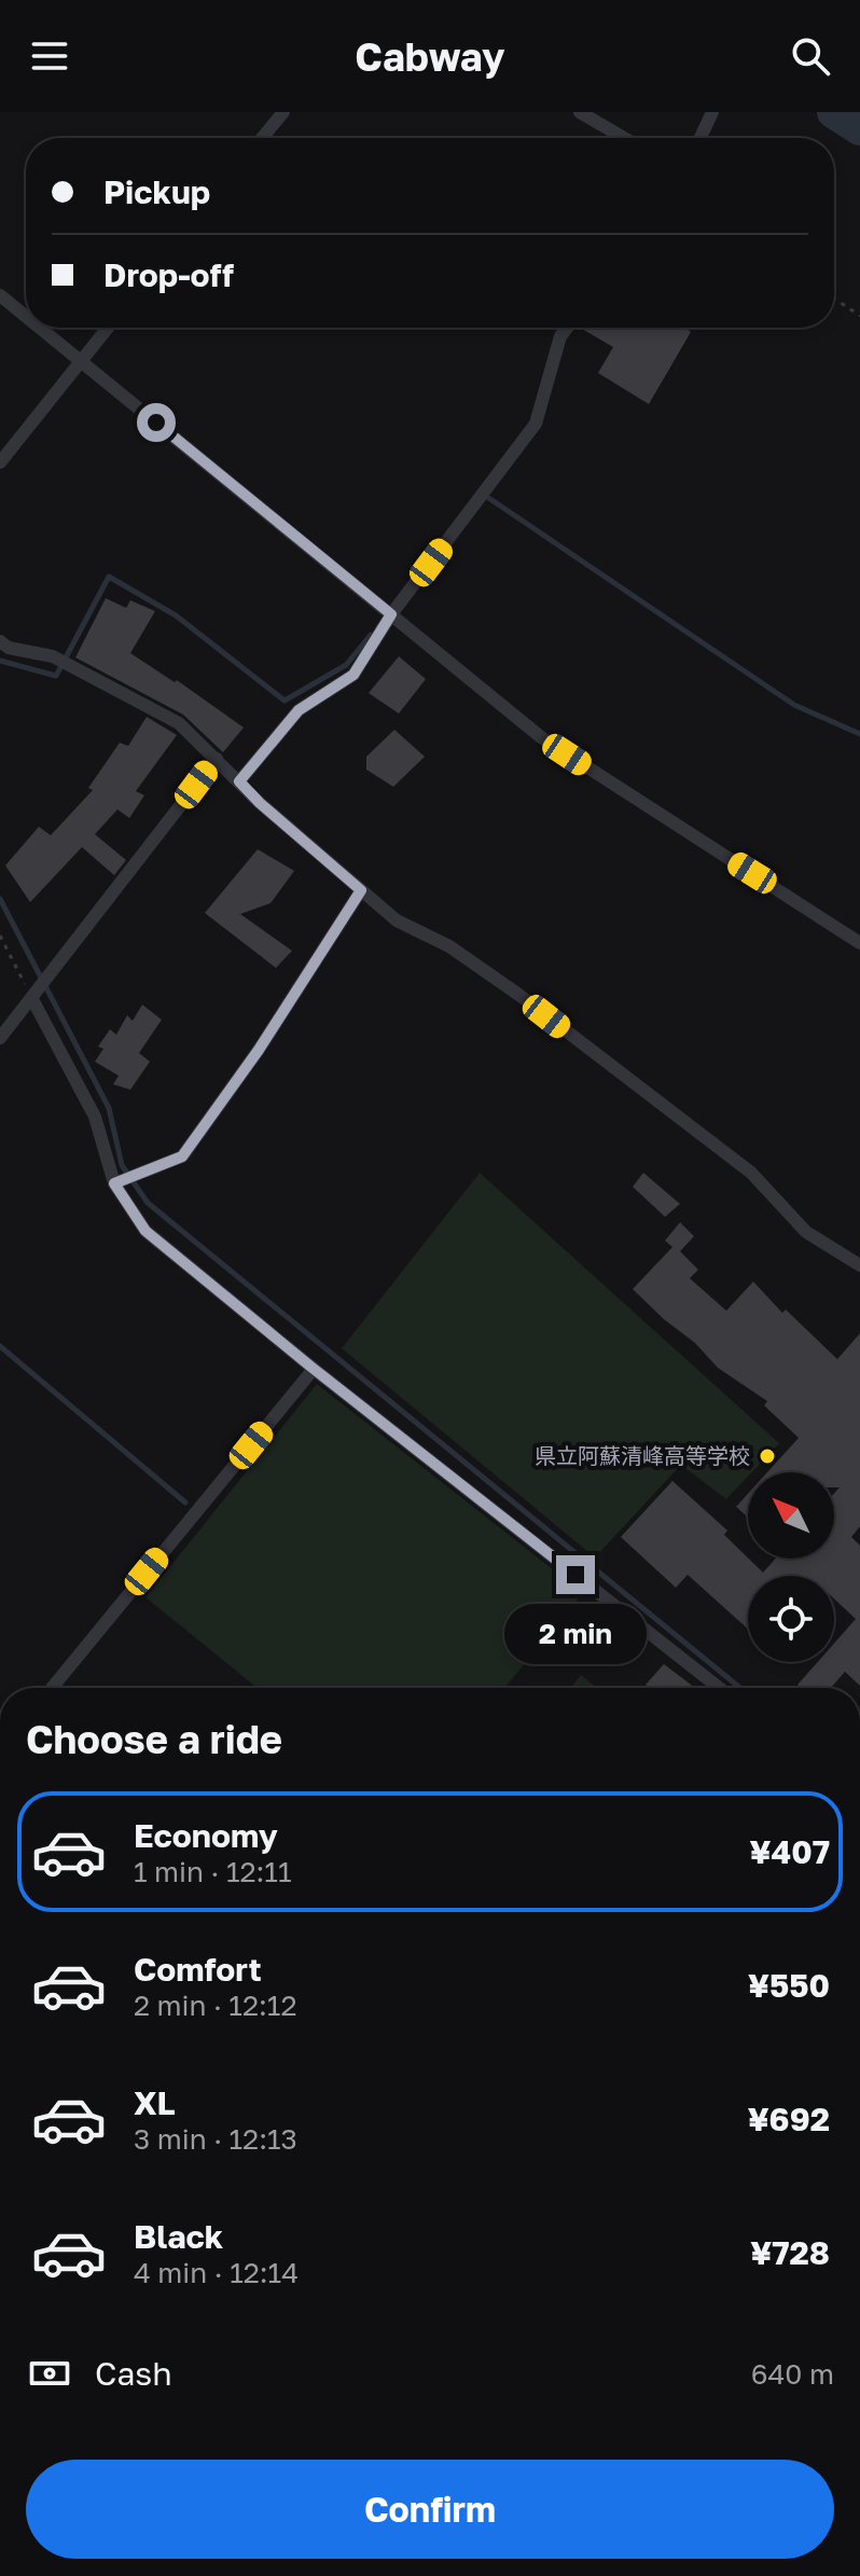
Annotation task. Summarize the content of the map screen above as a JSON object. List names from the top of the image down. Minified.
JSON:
{"places":["県立阿蘇清峰高等学校"],"north":"top left","page":{"header":"Cabway","banner":["Pickup","Drop-off"],"bubble":"2 min","heading":"Choose a ride","list":[{"name":"Economy","note":"1 min · 12:11","value":"¥407"},{"name":"Comfort","note":"2 min · 12:12","value":"¥550"},{"name":"XL","note":"3 min · 12:13","value":"¥692"},{"name":"Black","note":"4 min · 12:14","value":"¥728"}],"pay":["Cash","640 m"],"buttons":"Confirm"}}
